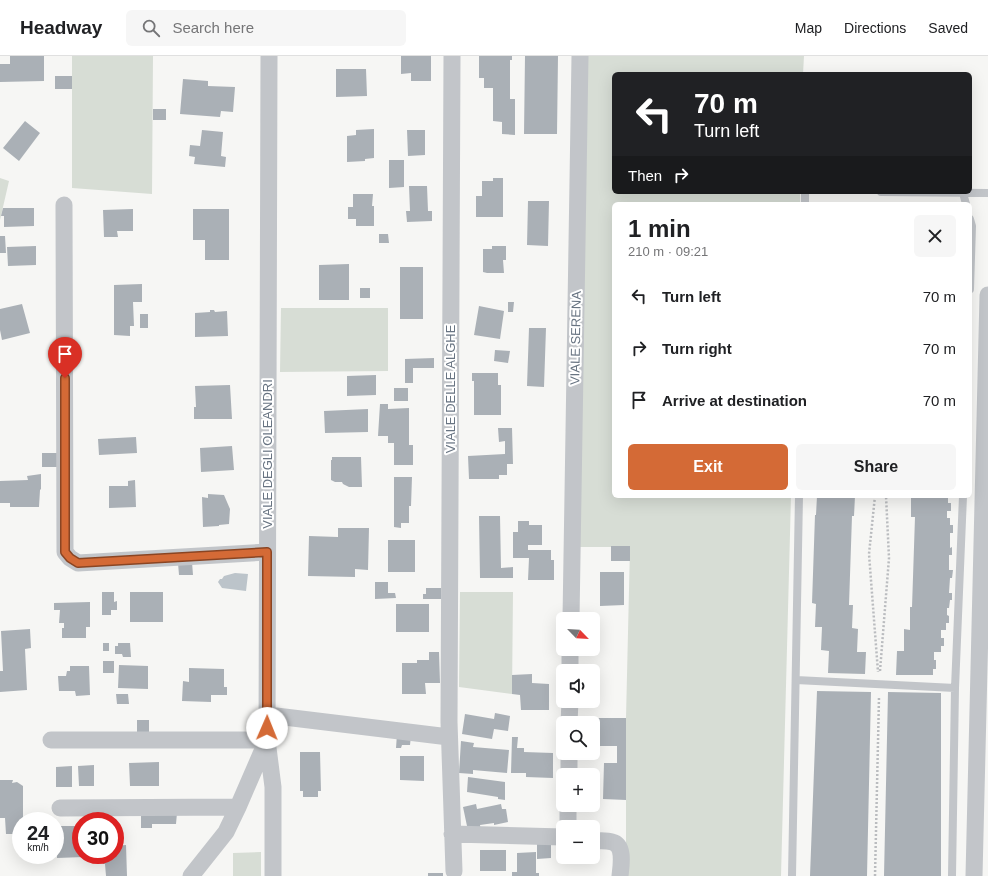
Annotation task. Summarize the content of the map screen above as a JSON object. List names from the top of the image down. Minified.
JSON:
{"streets":{"street":["VIALE SERENA","VIALE DELLE ALGHE","VIALE DEGLI OLEANDRI"]},"north":"bottom right","page":{"header":"Headway","search":"Search here","nav":["Map","Directions","Saved"],"turn":["70 m","Turn left"],"then":"Then","heading":["1 min","210 m · 09:21"],"list":[{"name":"Turn left","value":"70 m"},{"name":"Turn right","value":"70 m"},{"name":"Arrive at destination","value":"70 m"}],"buttons":["Exit","Share"],"map_buttons":["+","−"],"speed":"24 km/h","limit":"30"}}
